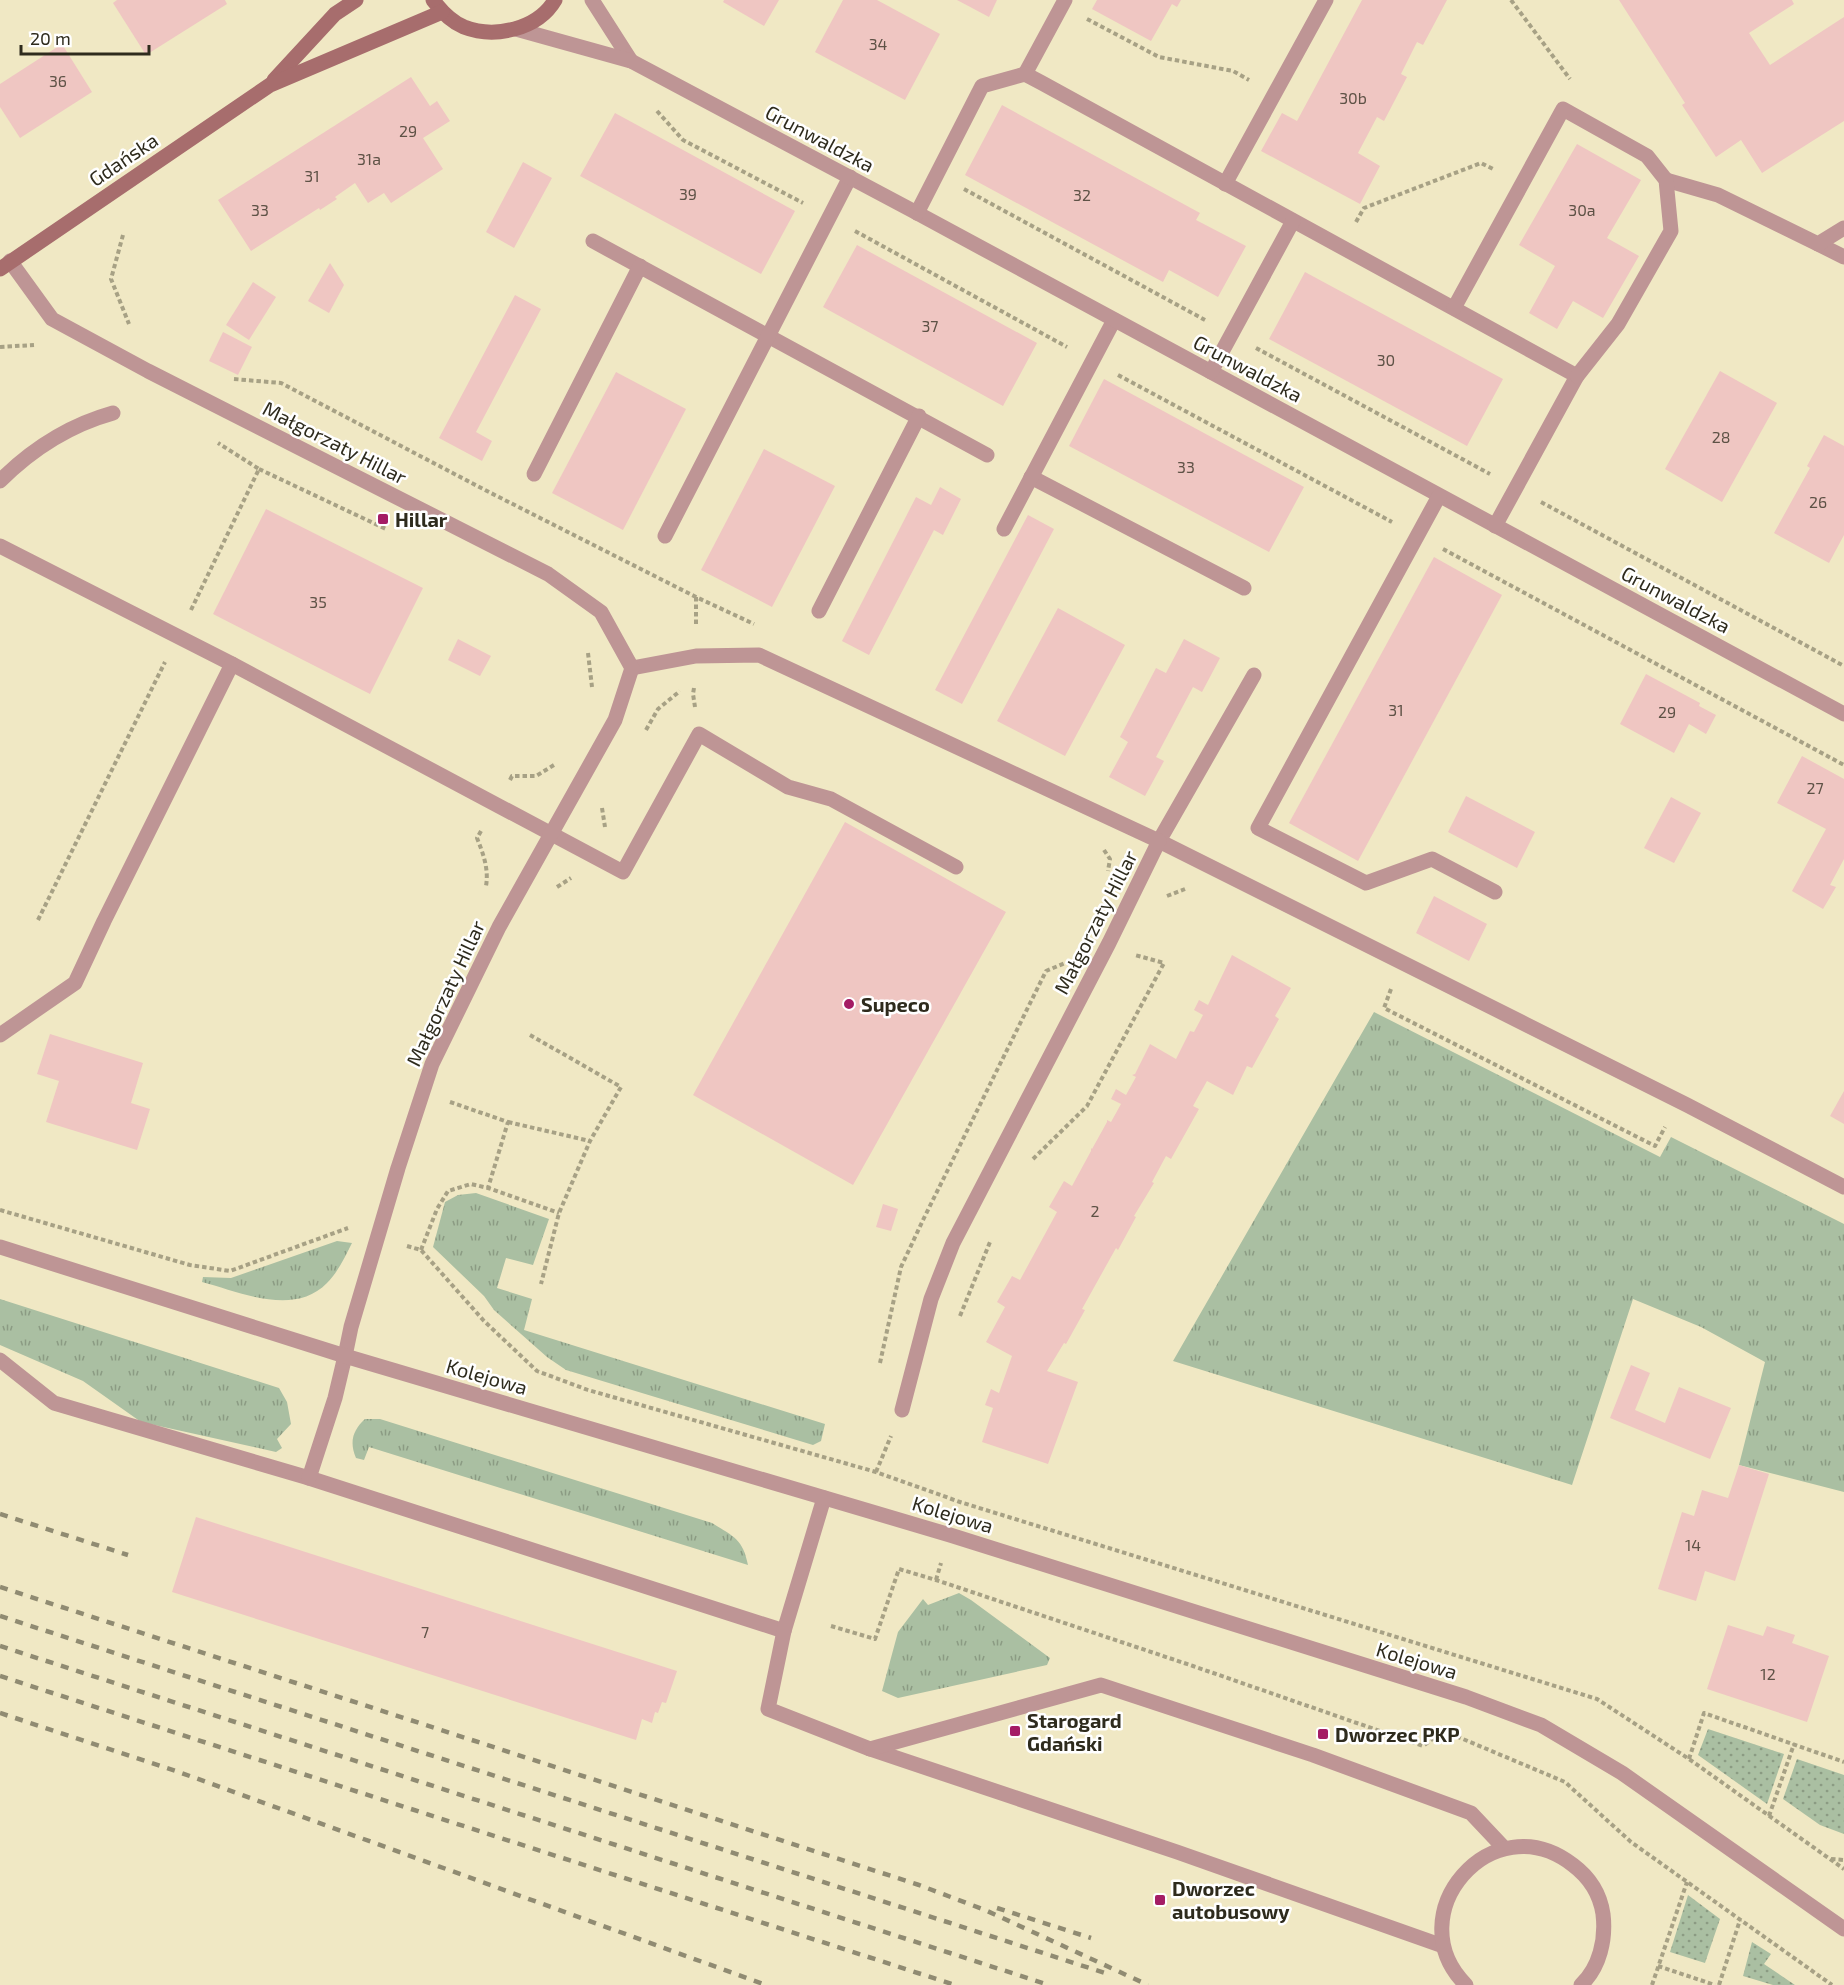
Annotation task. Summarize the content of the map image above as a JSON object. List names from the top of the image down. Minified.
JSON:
{"streets":{"main road":["Gdańska"],"street":["Grunwaldzka","Małgorzaty Hillar","Kolejowa"]},"crossings":[["Gdańska","Małgorzaty Hillar"],["Małgorzaty Hillar","Kolejowa"]],"places":{"transit":["Hillar","Starogard Gdański","Dworzec PKP","Dworzec autobusowy"],"other":["Supeco"]},"house_numbers":["34","36","30b","29","31a","31","39","32","33","30a","37","30","28","33","26","35","31","29","27","2","14","7","12"],"scale_bar":"20 m"}
